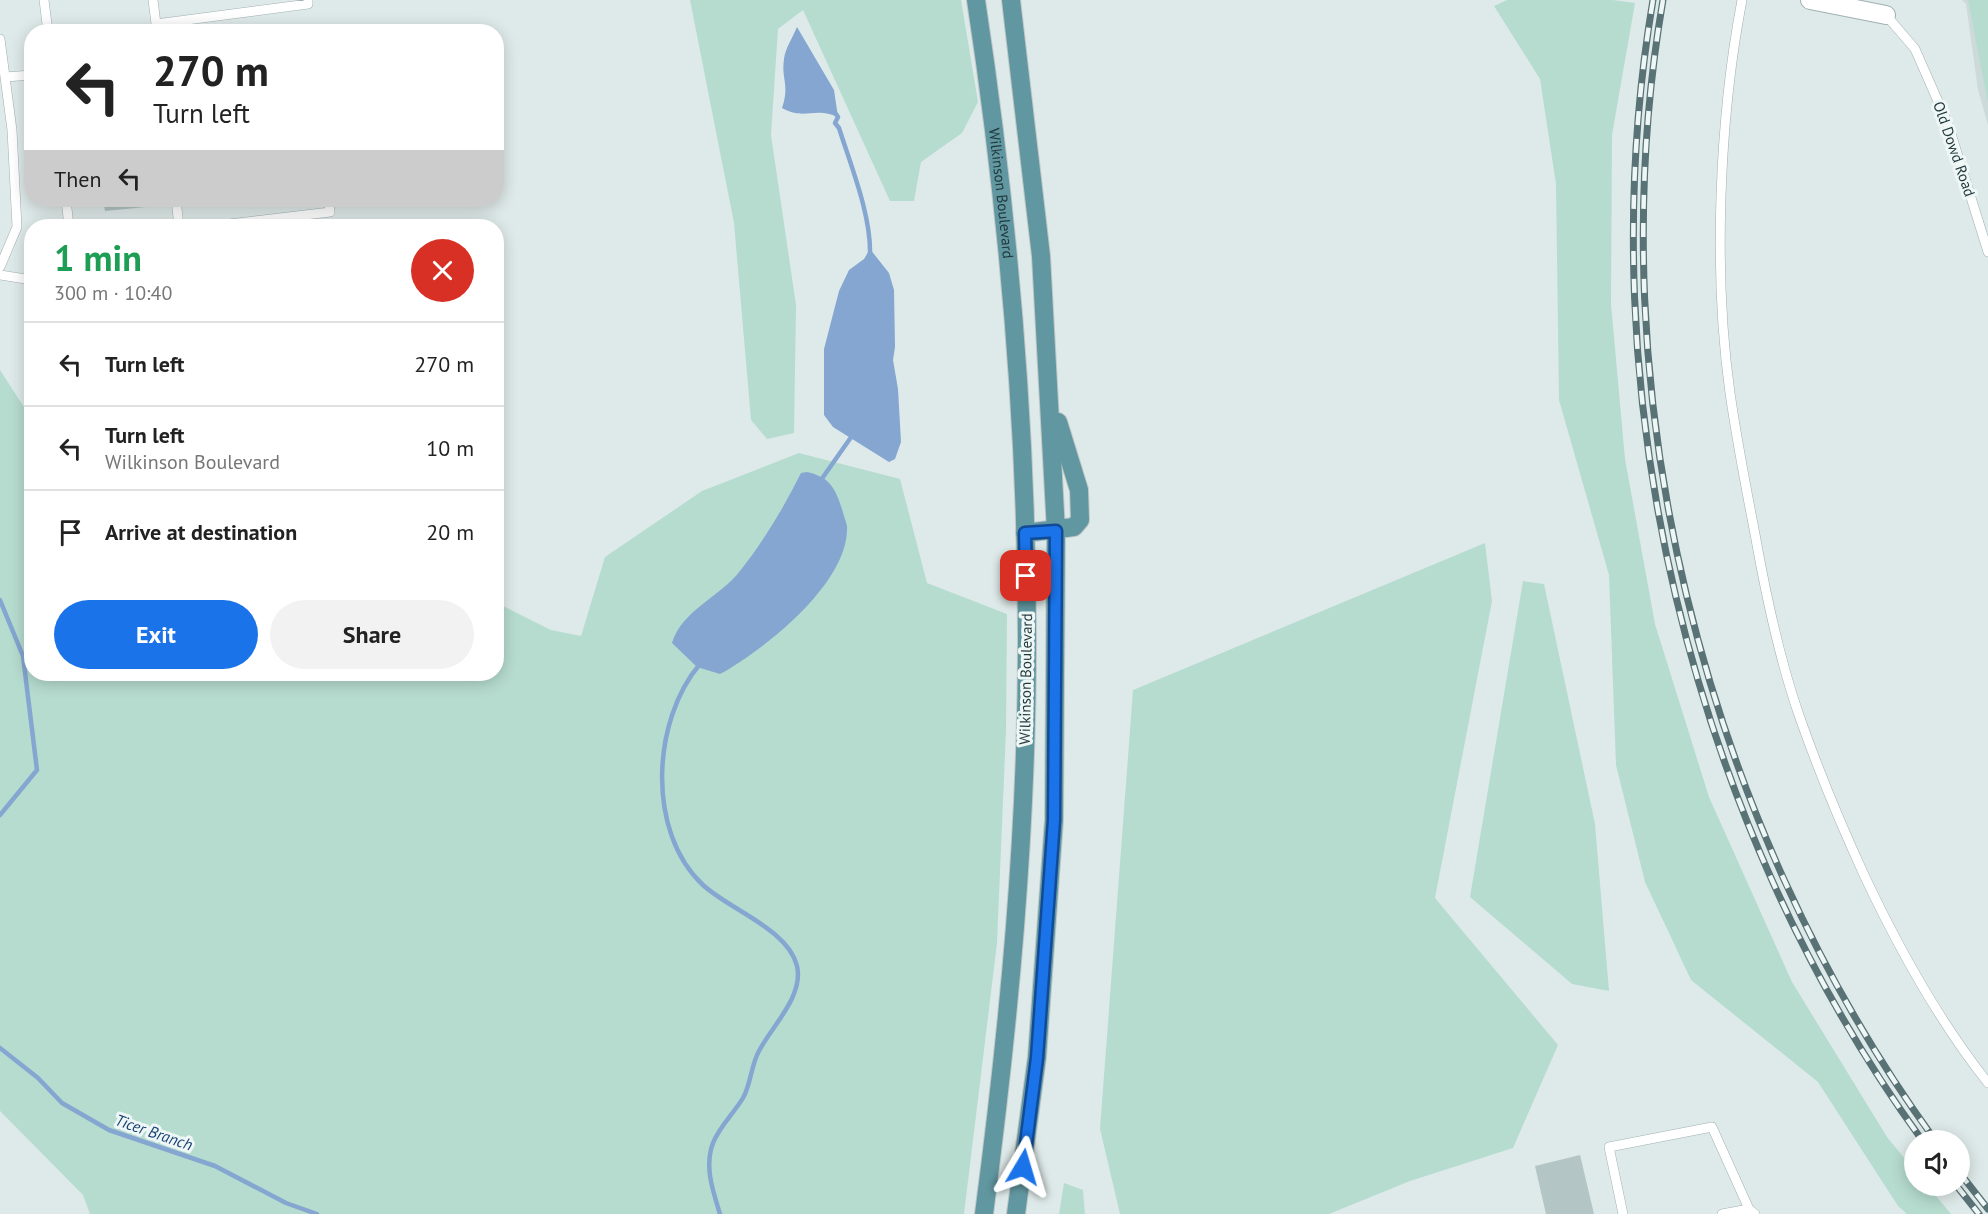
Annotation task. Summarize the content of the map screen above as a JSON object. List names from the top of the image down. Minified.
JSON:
{"streets":{"main road":["Wilkinson Boulevard"],"lane":["Old Dowd Road"]},"water":["Ticer Branch"],"page":{"turn":["270 m","Turn left"],"then":"Then","heading":["1 min","300 m · 10:40"],"list":[{"name":"Turn left","value":"270 m"},{"name":"Turn left","note":"Wilkinson Boulevard","value":"10 m"},{"name":"Arrive at destination","value":"20 m"}],"buttons":["Exit","Share"]}}
